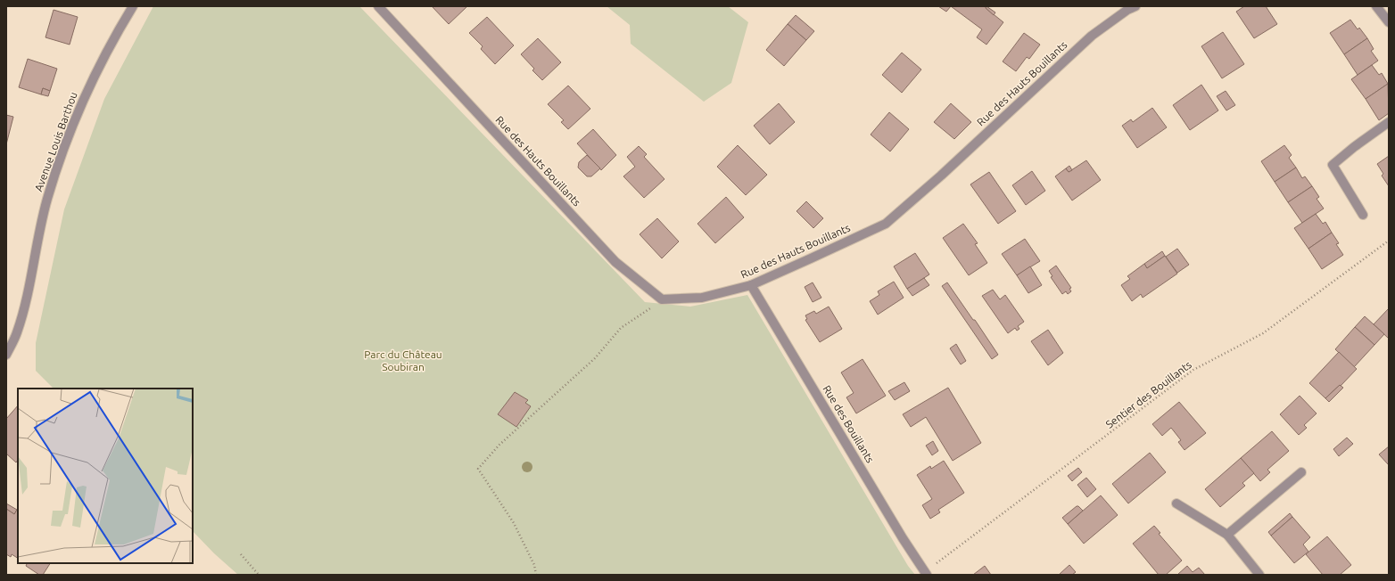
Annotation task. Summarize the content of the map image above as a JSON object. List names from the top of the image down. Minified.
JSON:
{"streets":{"street":["Rue des Hauts Bouillants","Avenue Louis Barthou","Rue des Bouillants"],"path":["Sentier des Bouillants"]},"crossings":[["Rue des Hauts Bouillants","Rue des Bouillants"],["Sentier des Bouillants","Rue des Bouillants"]],"parks":["Parc du Château Soubiran"]}
